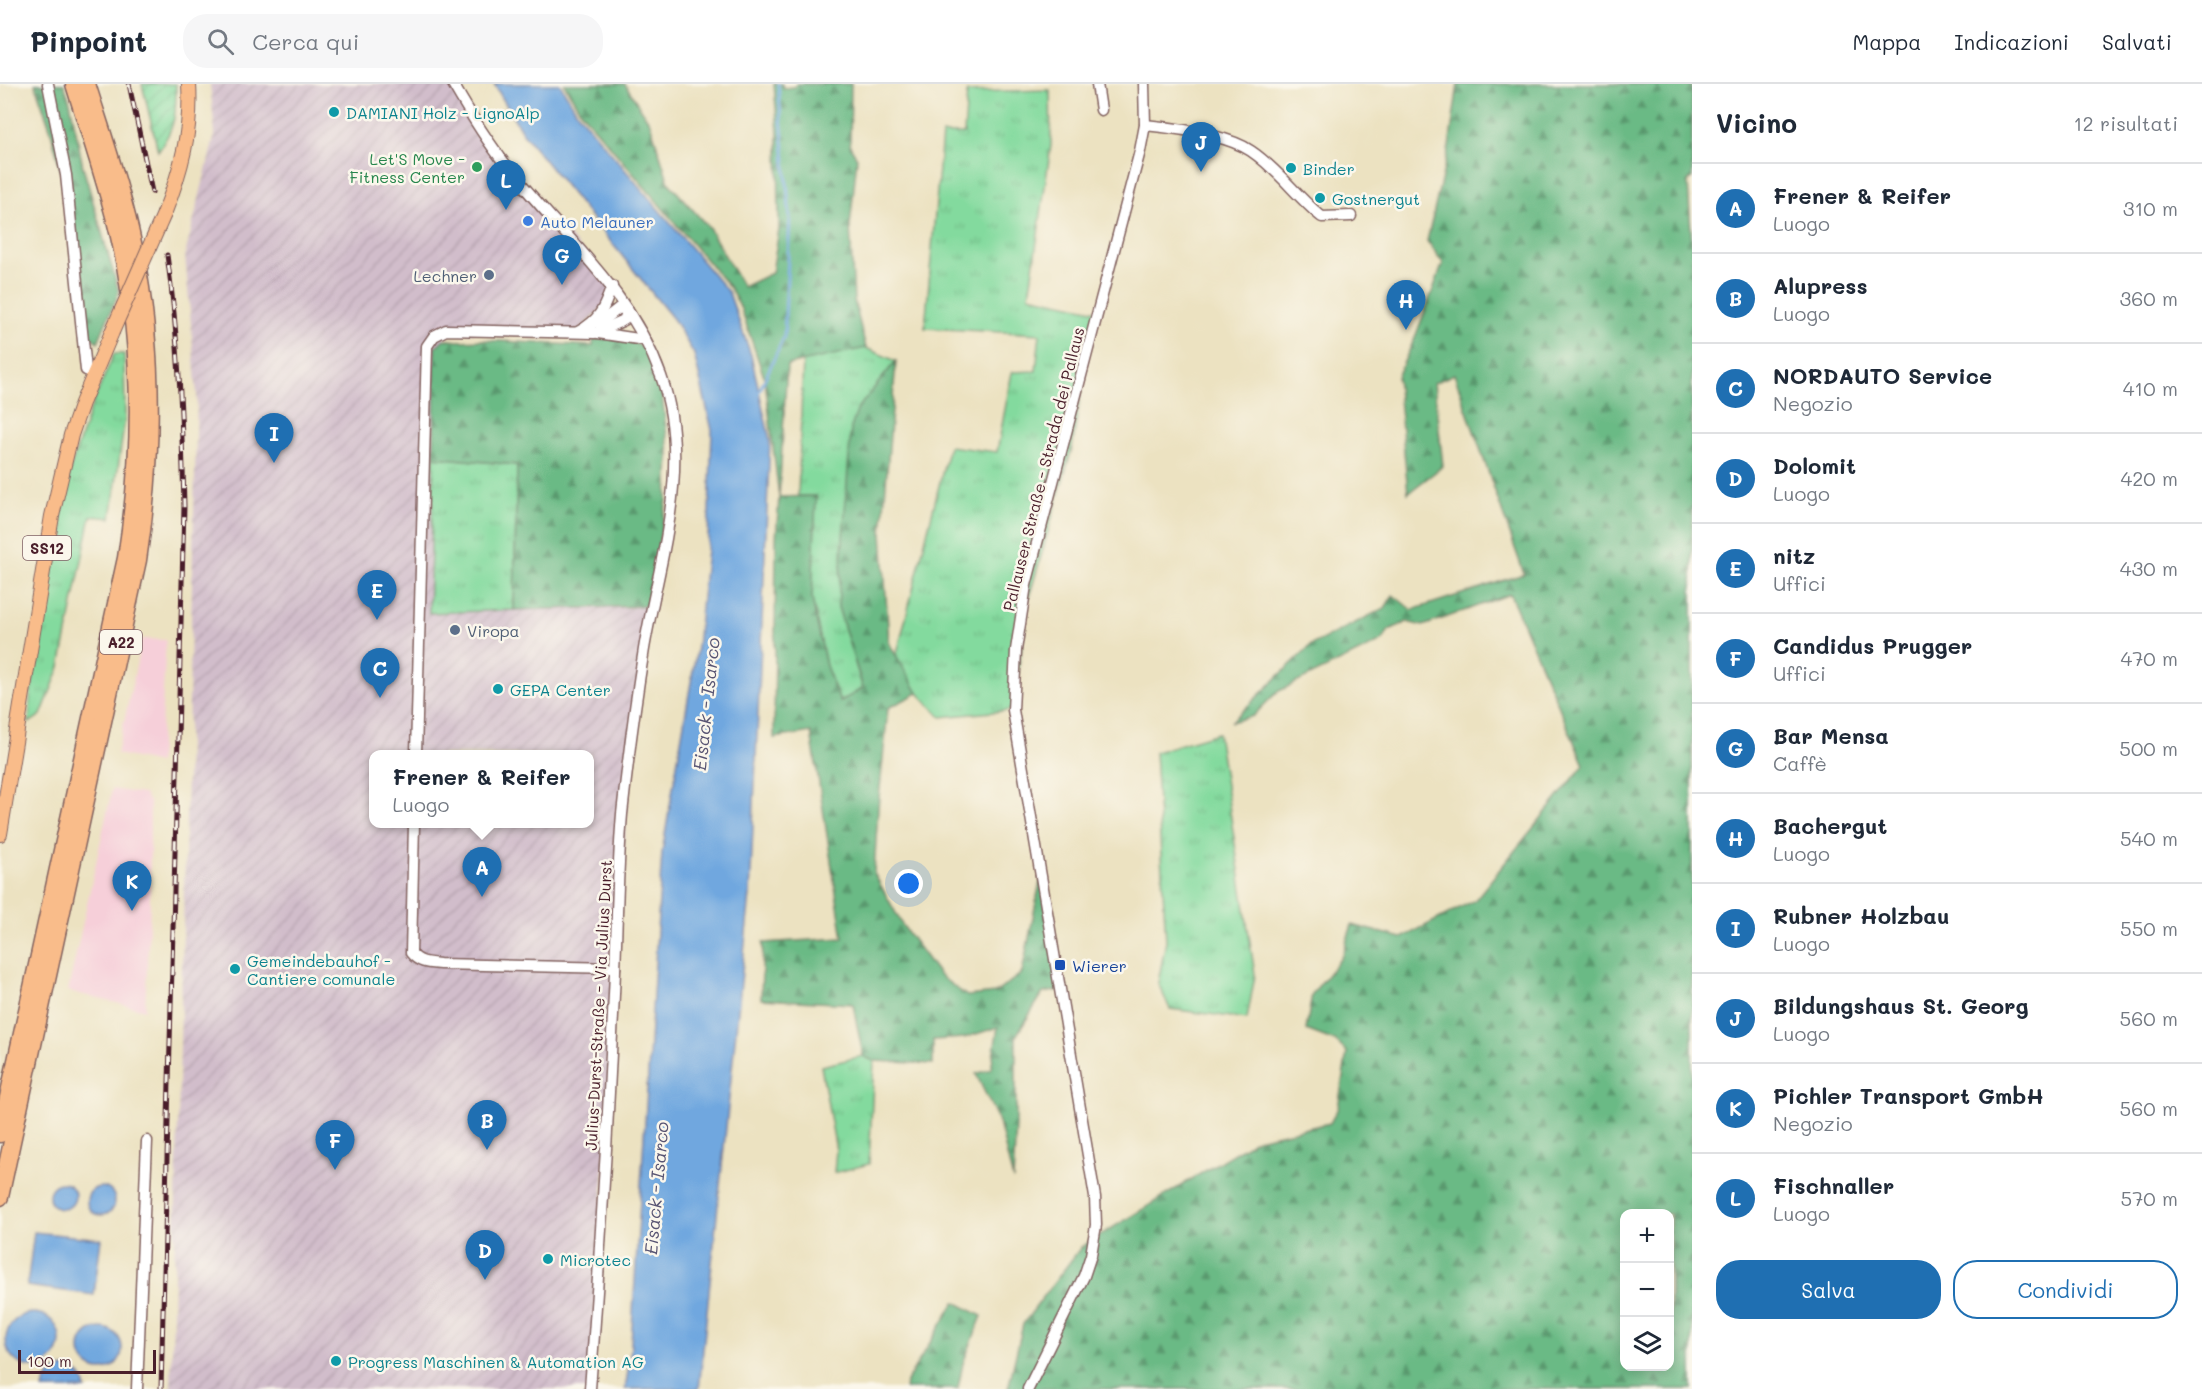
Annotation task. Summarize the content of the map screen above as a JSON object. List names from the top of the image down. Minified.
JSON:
{"streets":{"highway":["A22"],"main road":["SS12"],"street":["Pallauser Straße - Strada dei Pallaus","Julius-Durst-Straße - Via Julius Durst"]},"water":["Eisack - Isarco"],"places":{"other":["DAMIANI Holz - LignoAlp","Let'S Move - Fitness Center","Binder","Gostnergut","Auto Melauner","Lechner","Viropa","GEPA Center","Gemeindebauhof - Cantiere comunale","Microtec","Progress Maschinen & Automation AG"],"transit":["Wierer"]},"scale_bar":"100 m","page":{"header":"Pinpoint","search":"Cerca qui","nav":["Mappa","Indicazioni","Salvati"],"heading":["Vicino","12 risultati"],"pins":["J","L","G","H","I","E","C","A","K","B","F","D"],"list":[{"mark":"A","name":"Frener & Reifer","note":"Luogo","value":"310 m"},{"mark":"B","name":"Alupress","note":"Luogo","value":"360 m"},{"mark":"C","name":"NORDAUTO Service","note":"Negozio","value":"410 m"},{"mark":"D","name":"Dolomit","note":"Luogo","value":"420 m"},{"mark":"E","name":"nitz","note":"Uffici","value":"430 m"},{"mark":"F","name":"Candidus Prugger","note":"Uffici","value":"470 m"},{"mark":"G","name":"Bar Mensa","note":"Caffè","value":"500 m"},{"mark":"H","name":"Bachergut","note":"Luogo","value":"540 m"},{"mark":"I","name":"Rubner Holzbau","note":"Luogo","value":"550 m"},{"mark":"J","name":"Bildungshaus St. Georg","note":"Luogo","value":"560 m"},{"mark":"K","name":"Pichler Transport GmbH","note":"Negozio","value":"560 m"},{"mark":"L","name":"Fischnaller","note":"Luogo","value":"570 m"}],"popup":["Frener & Reifer","Luogo"],"map_buttons":["+","−"],"buttons":["Salva","Condividi"],"scale":"100 m"}}
